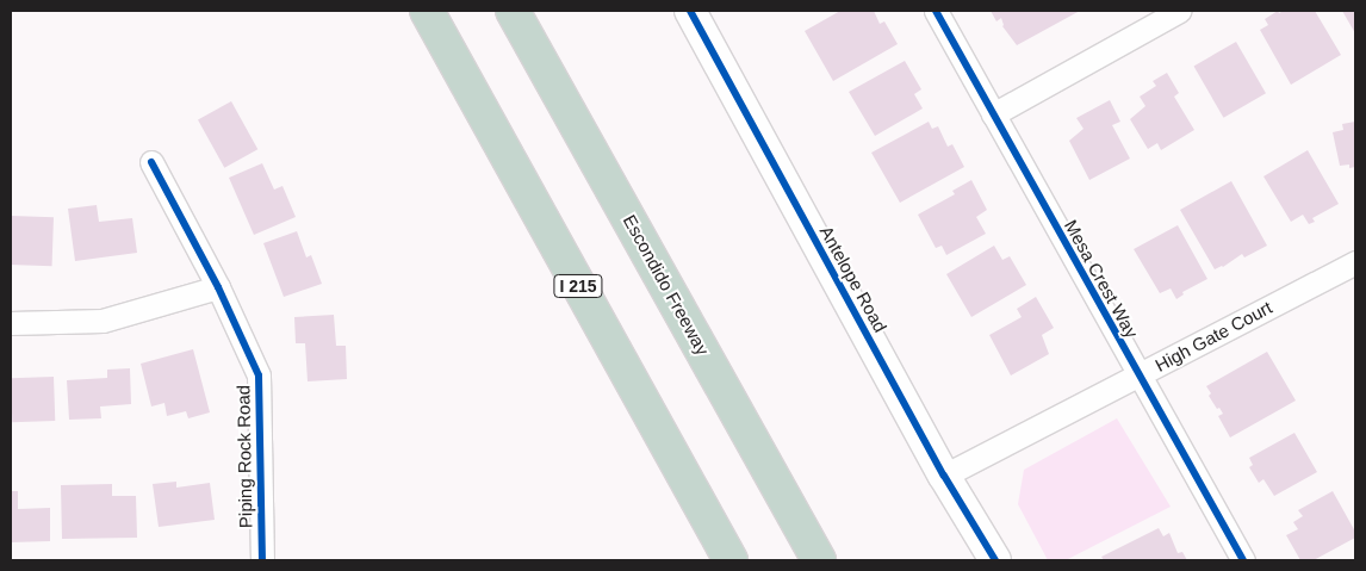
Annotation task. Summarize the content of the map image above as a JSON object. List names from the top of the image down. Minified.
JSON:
{"streets":{"highway":["Escondido Freeway","I 215"],"street":["Antelope Road","Mesa Crest Way","High Gate Court","Piping Rock Road"]},"crossings":[["Antelope Road","High Gate Court"],["Mesa Crest Way","High Gate Court"]]}
